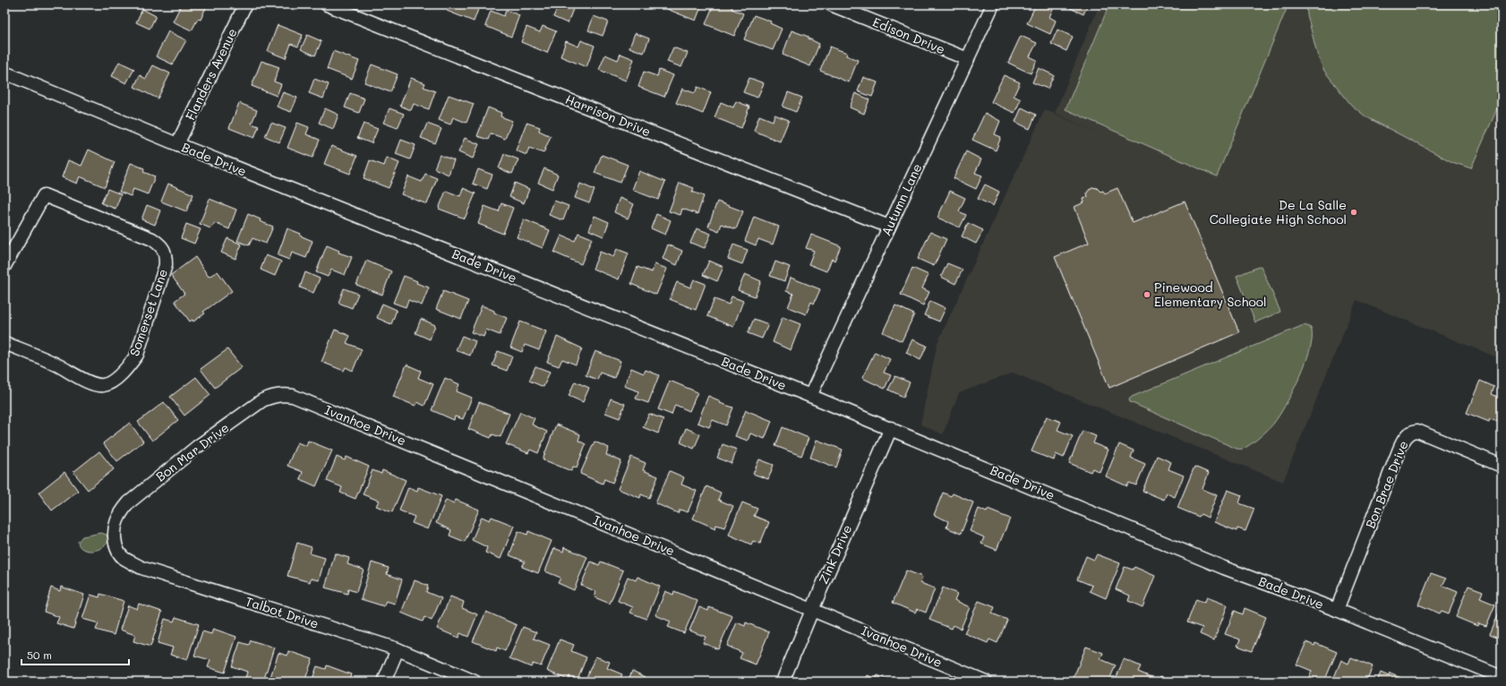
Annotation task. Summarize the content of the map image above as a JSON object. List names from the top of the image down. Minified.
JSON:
{"streets":{"street":["Edison Drive","Flanders Avenue","Harrison Drive","Bade Drive","Autumn Lane","Somerset Lane","Ivanhoe Drive","Bon Mar Drive","Bon Brae Drive","Zink Drive","Talbot Drive"]},"crossings":[["Edison Drive","Autumn Lane"],["Flanders Avenue","Bade Drive"],["Harrison Drive","Autumn Lane"],["Bade Drive","Autumn Lane"],["Bade Drive","Bon Brae Drive"],["Bade Drive","Zink Drive"],["Ivanhoe Drive","Bon Mar Drive"],["Ivanhoe Drive","Zink Drive"],["Bon Mar Drive","Talbot Drive"]],"places":["De La Salle Collegiate High School","Pinewood Elementary School"],"scale_bar":"50 m"}
